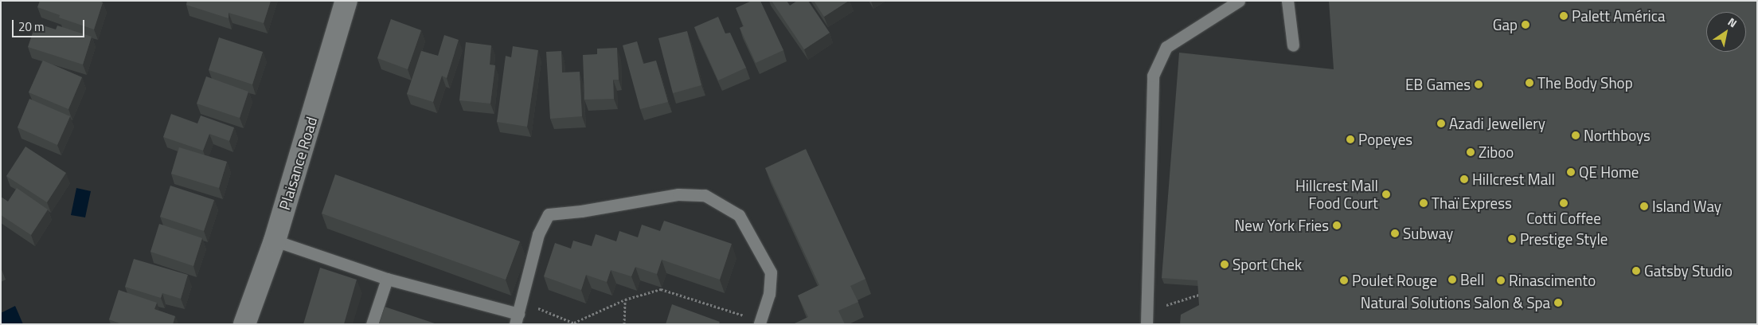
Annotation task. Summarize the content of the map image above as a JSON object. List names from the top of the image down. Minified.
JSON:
{"streets":{"street":["Plaisance Road"]},"places":["Palett América","Gap","The Body Shop","EB Games","Azadi Jewellery","Northboys","Popeyes","Ziboo","QE Home","Hillcrest Mall","Hillcrest Mall Food Court","Thaï Express","Cotti Coffee","Island Way","New York Fries","Subway","Prestige Style","Sport Chek","Gatsby Studio","Bell","Poulet Rouge","Rinascimento","Natural Solutions Salon & Spa"],"scale_bar":"20 m","north":"top right"}
